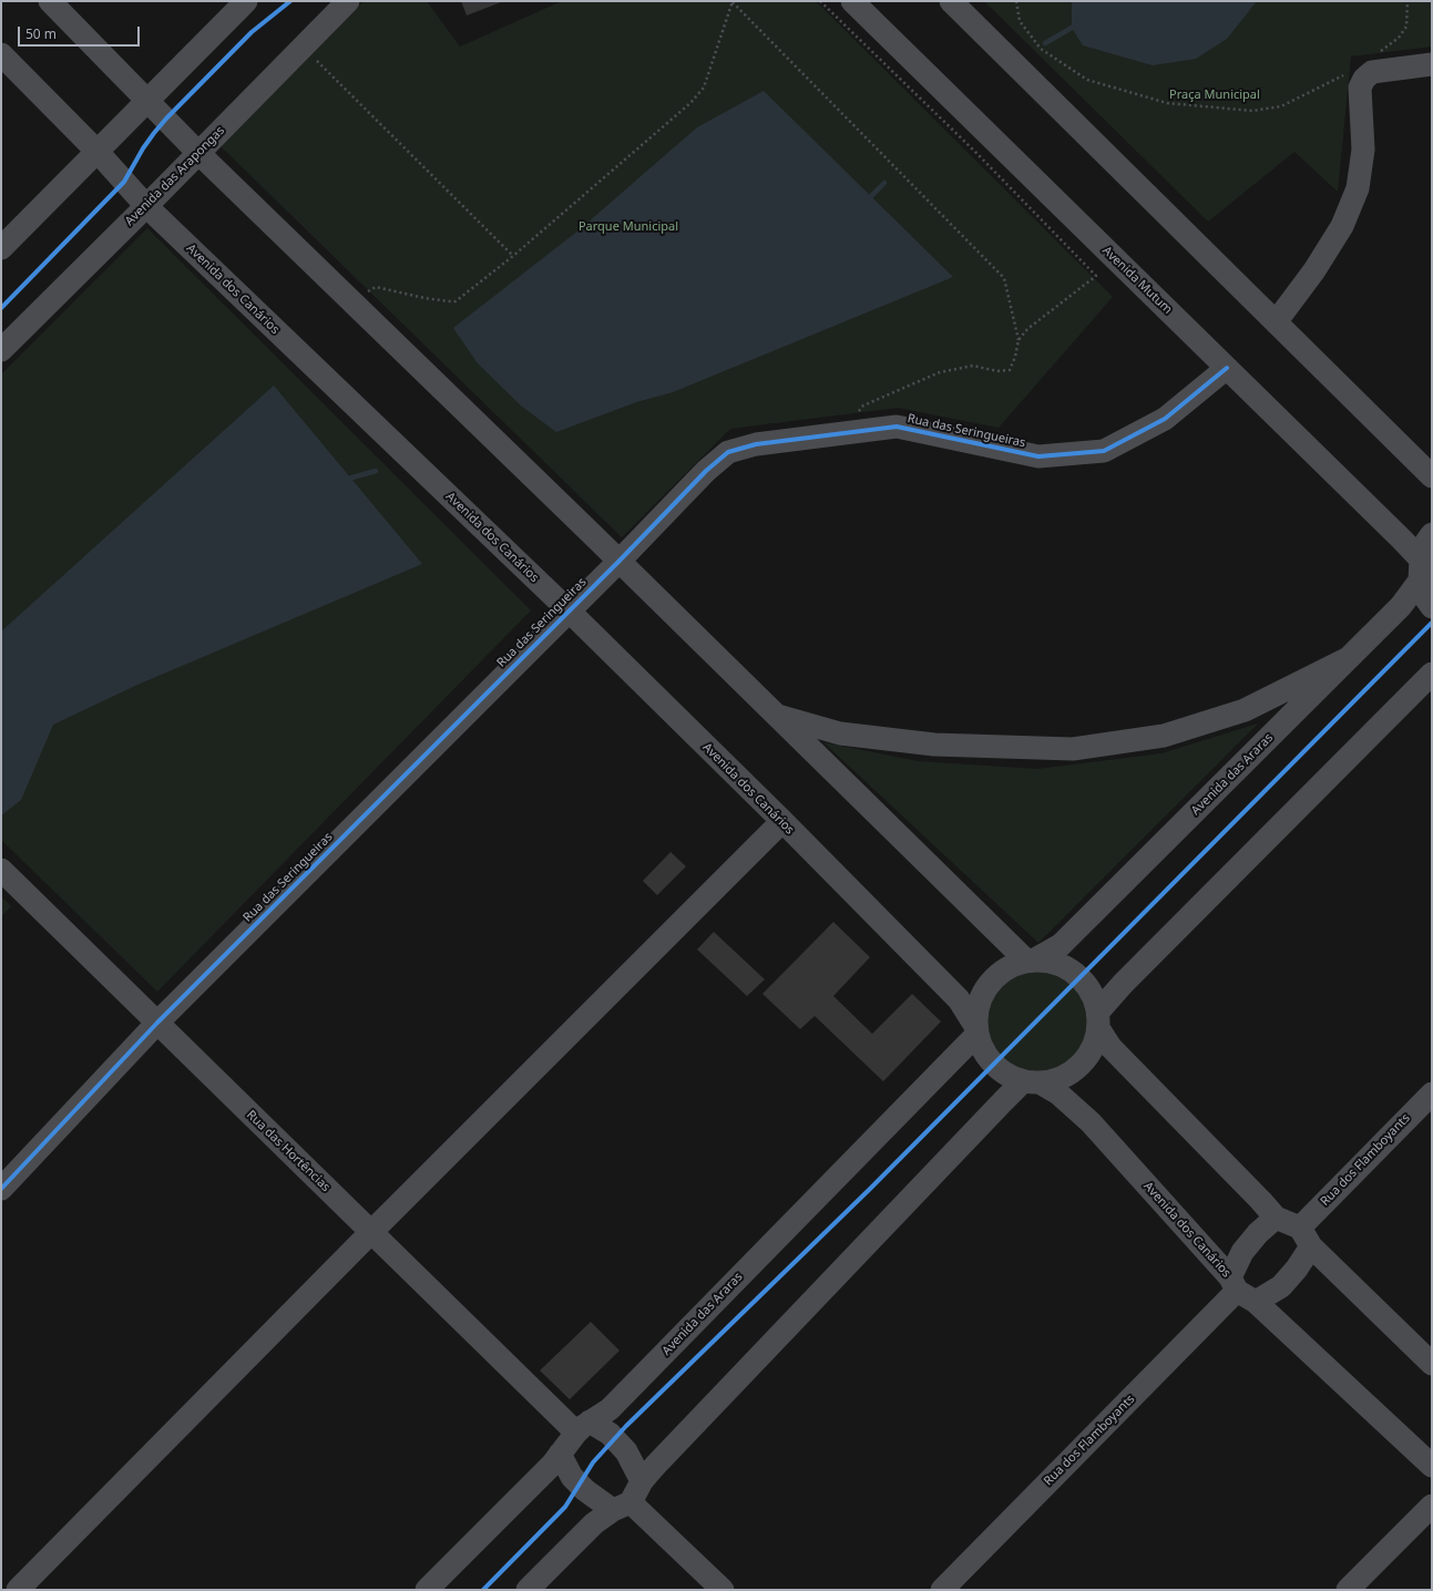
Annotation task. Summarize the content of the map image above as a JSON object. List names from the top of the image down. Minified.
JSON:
{"streets":{"street":["Avenida das Arapongas","Avenida Mutum","Avenida dos Canários","Rua das Seringueiras","Avenida das Araras","Rua das Hortências","Rua dos Flamboyants"]},"crossings":[["Avenida das Arapongas","Avenida dos Canários"],["Avenida Mutum","Rua das Seringueiras"],["Avenida Mutum","Avenida das Araras"],["Avenida dos Canários","Rua das Seringueiras"],["Avenida dos Canários","Avenida das Araras"],["Avenida dos Canários","Rua dos Flamboyants"],["Rua das Seringueiras","Rua das Hortências"],["Avenida das Araras","Rua das Hortências"]],"parks":["Praça Municipal","Parque Municipal"],"scale_bar":"50 m"}
